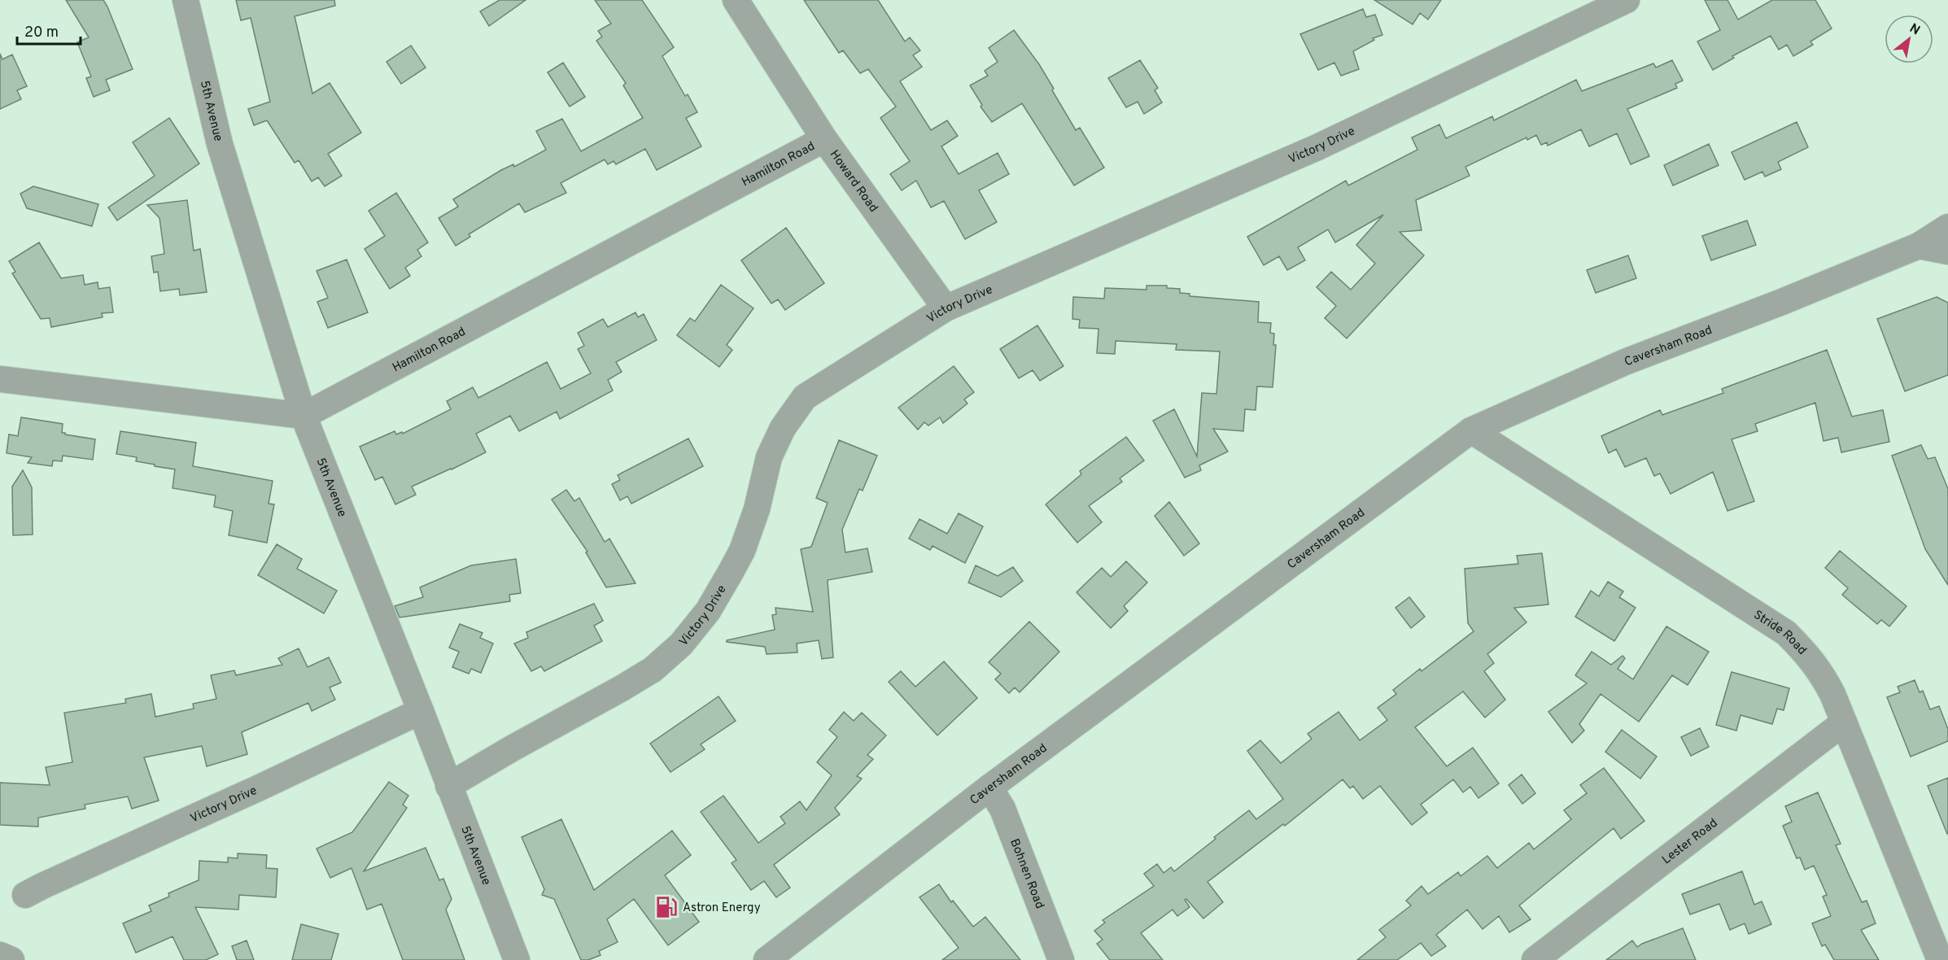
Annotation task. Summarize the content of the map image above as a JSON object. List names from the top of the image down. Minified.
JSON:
{"streets":{"street":["5th Avenue","Victory Drive","Hamilton Road","Howard Road","Caversham Road","Stride Road","Lester Road","Bohnen Road"]},"crossings":[["5th Avenue","Victory Drive"],["5th Avenue","Hamilton Road"],["Victory Drive","Howard Road"],["Hamilton Road","Howard Road"],["Caversham Road","Stride Road"],["Caversham Road","Bohnen Road"],["Stride Road","Lester Road"]],"places":{"fuel station":["Astron Energy"]},"scale_bar":"20 m","north":"top right"}
